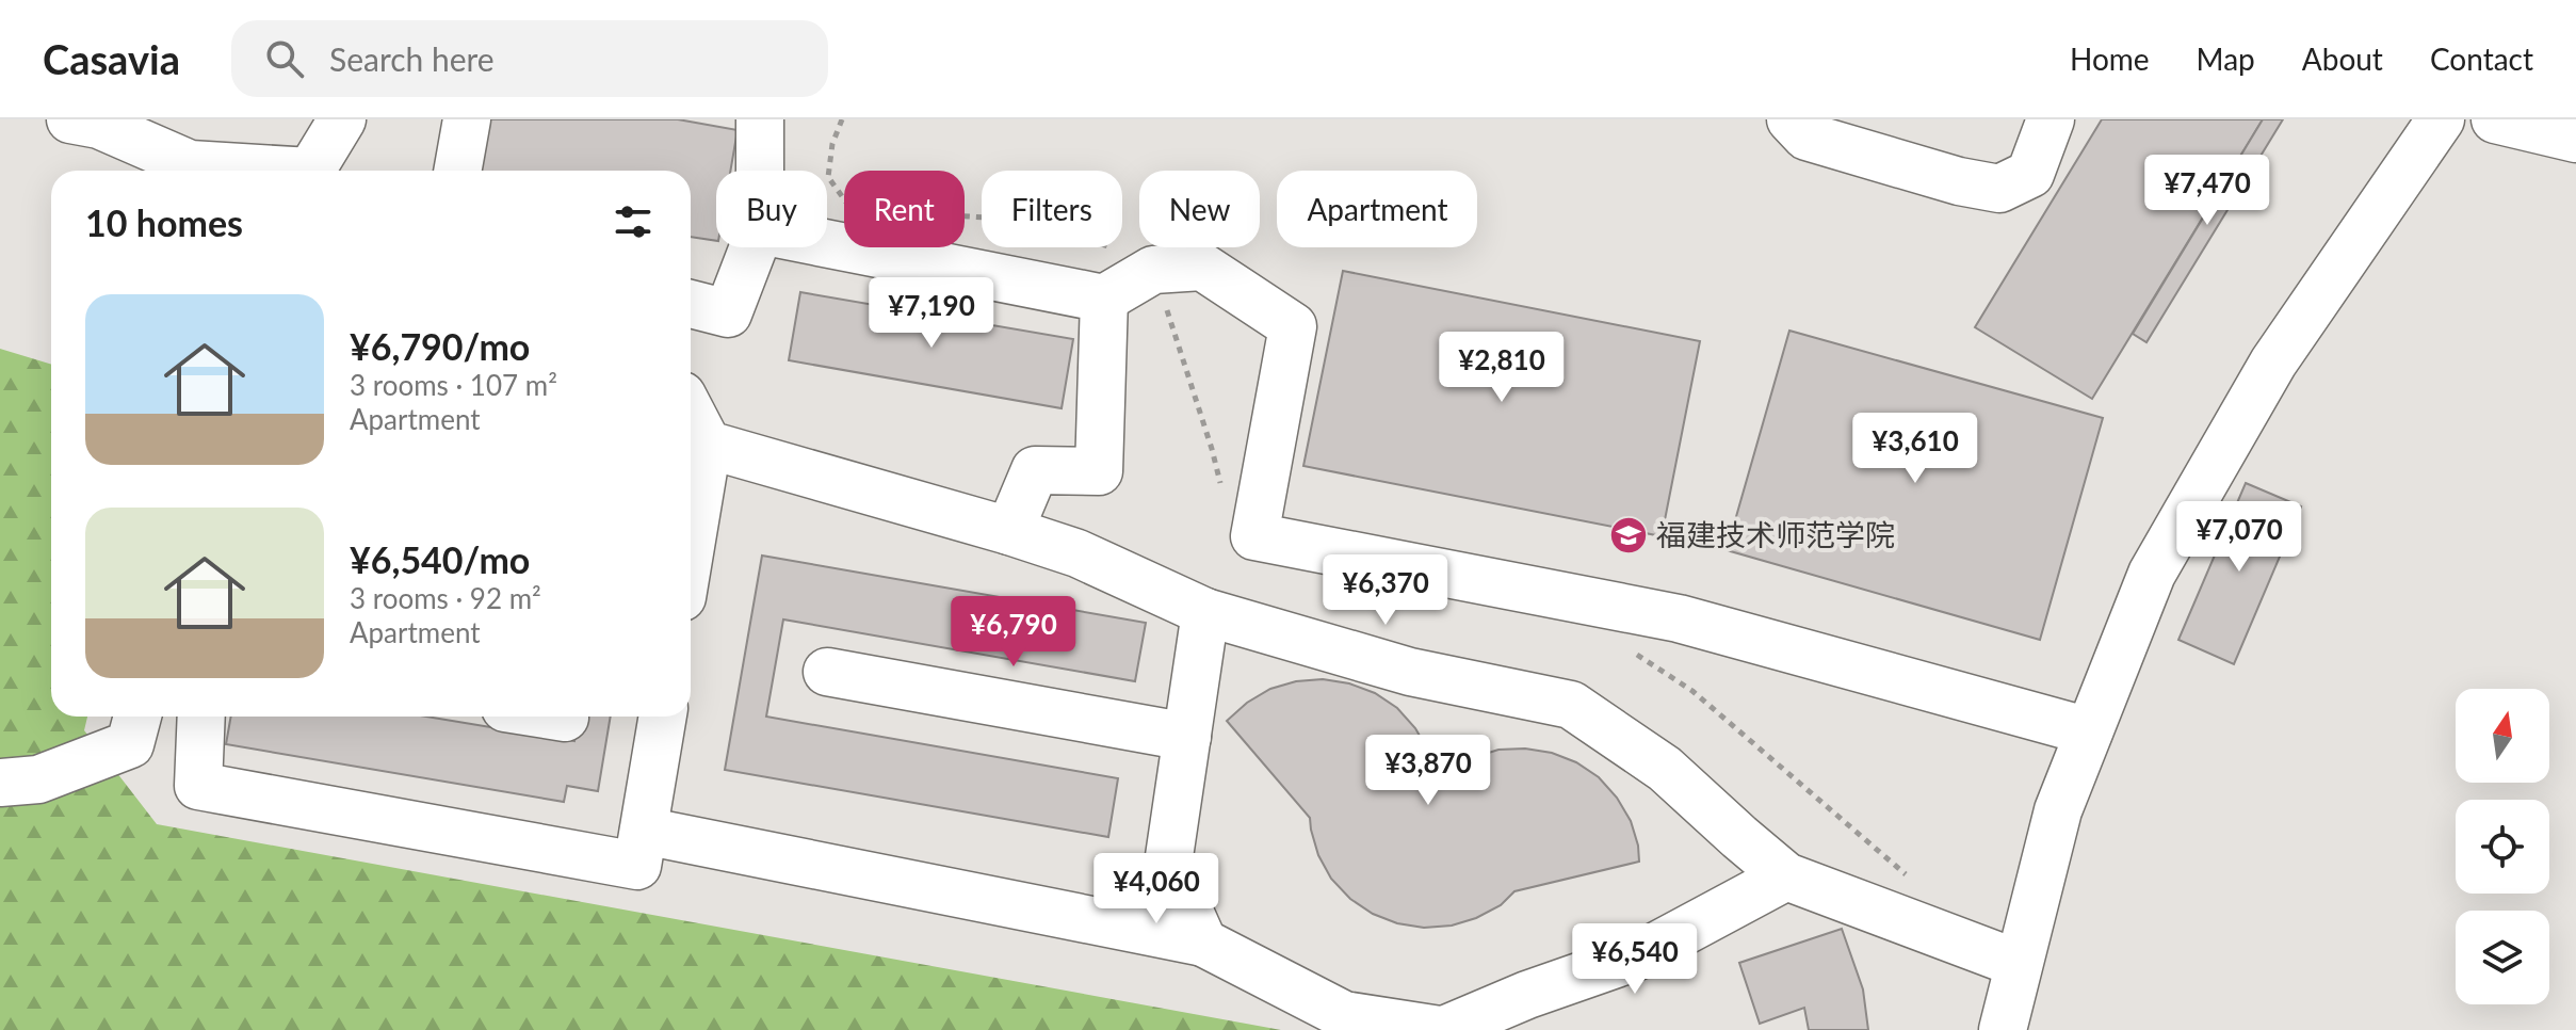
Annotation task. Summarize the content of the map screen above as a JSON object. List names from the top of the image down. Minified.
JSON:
{"places":{"school or university":["福建技术师范学院"]},"north":"top","page":{"header":"Casavia","search":"Search here","nav":["Home","Map","About","Contact"],"price":["¥7,470","¥7,190","¥2,810","¥3,610","¥7,070","¥6,370","¥6,790","¥3,870","¥4,060","¥6,540"],"chip":["Buy","Rent","Filters","New","Apartment"],"heading":"10 homes","list":[{"name":"¥6,790/mo","note":"3 rooms · 107 m² · Apartment"},{"name":"¥6,540/mo","note":"3 rooms · 92 m² · Apartment"}]}}
